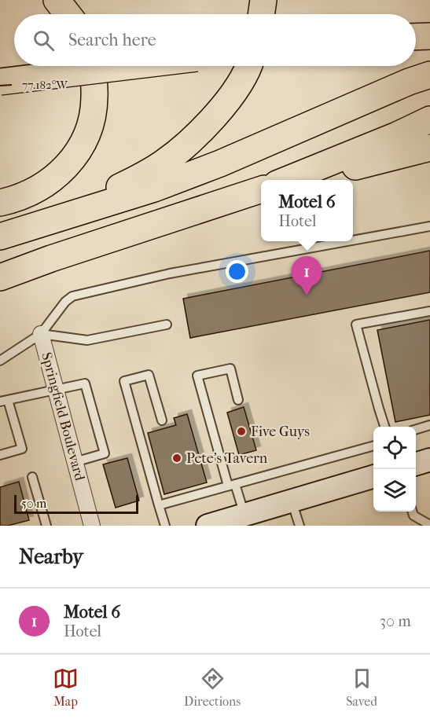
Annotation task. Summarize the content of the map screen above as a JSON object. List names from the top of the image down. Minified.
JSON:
{"streets":{"street":["Springfield Boulevard"]},"places":["Five Guys","Pete's Tavern"],"scale_bar":"50 m","page":{"search":"Search here","popup":["Motel 6","Hotel"],"pins":"1","scale":"50 m","heading":"Nearby","list":[{"mark":"1","name":"Motel 6","note":"Hotel","value":"30 m"}],"nav":["Map","Directions","Saved"]},"coordinates":["77.182°W"]}
